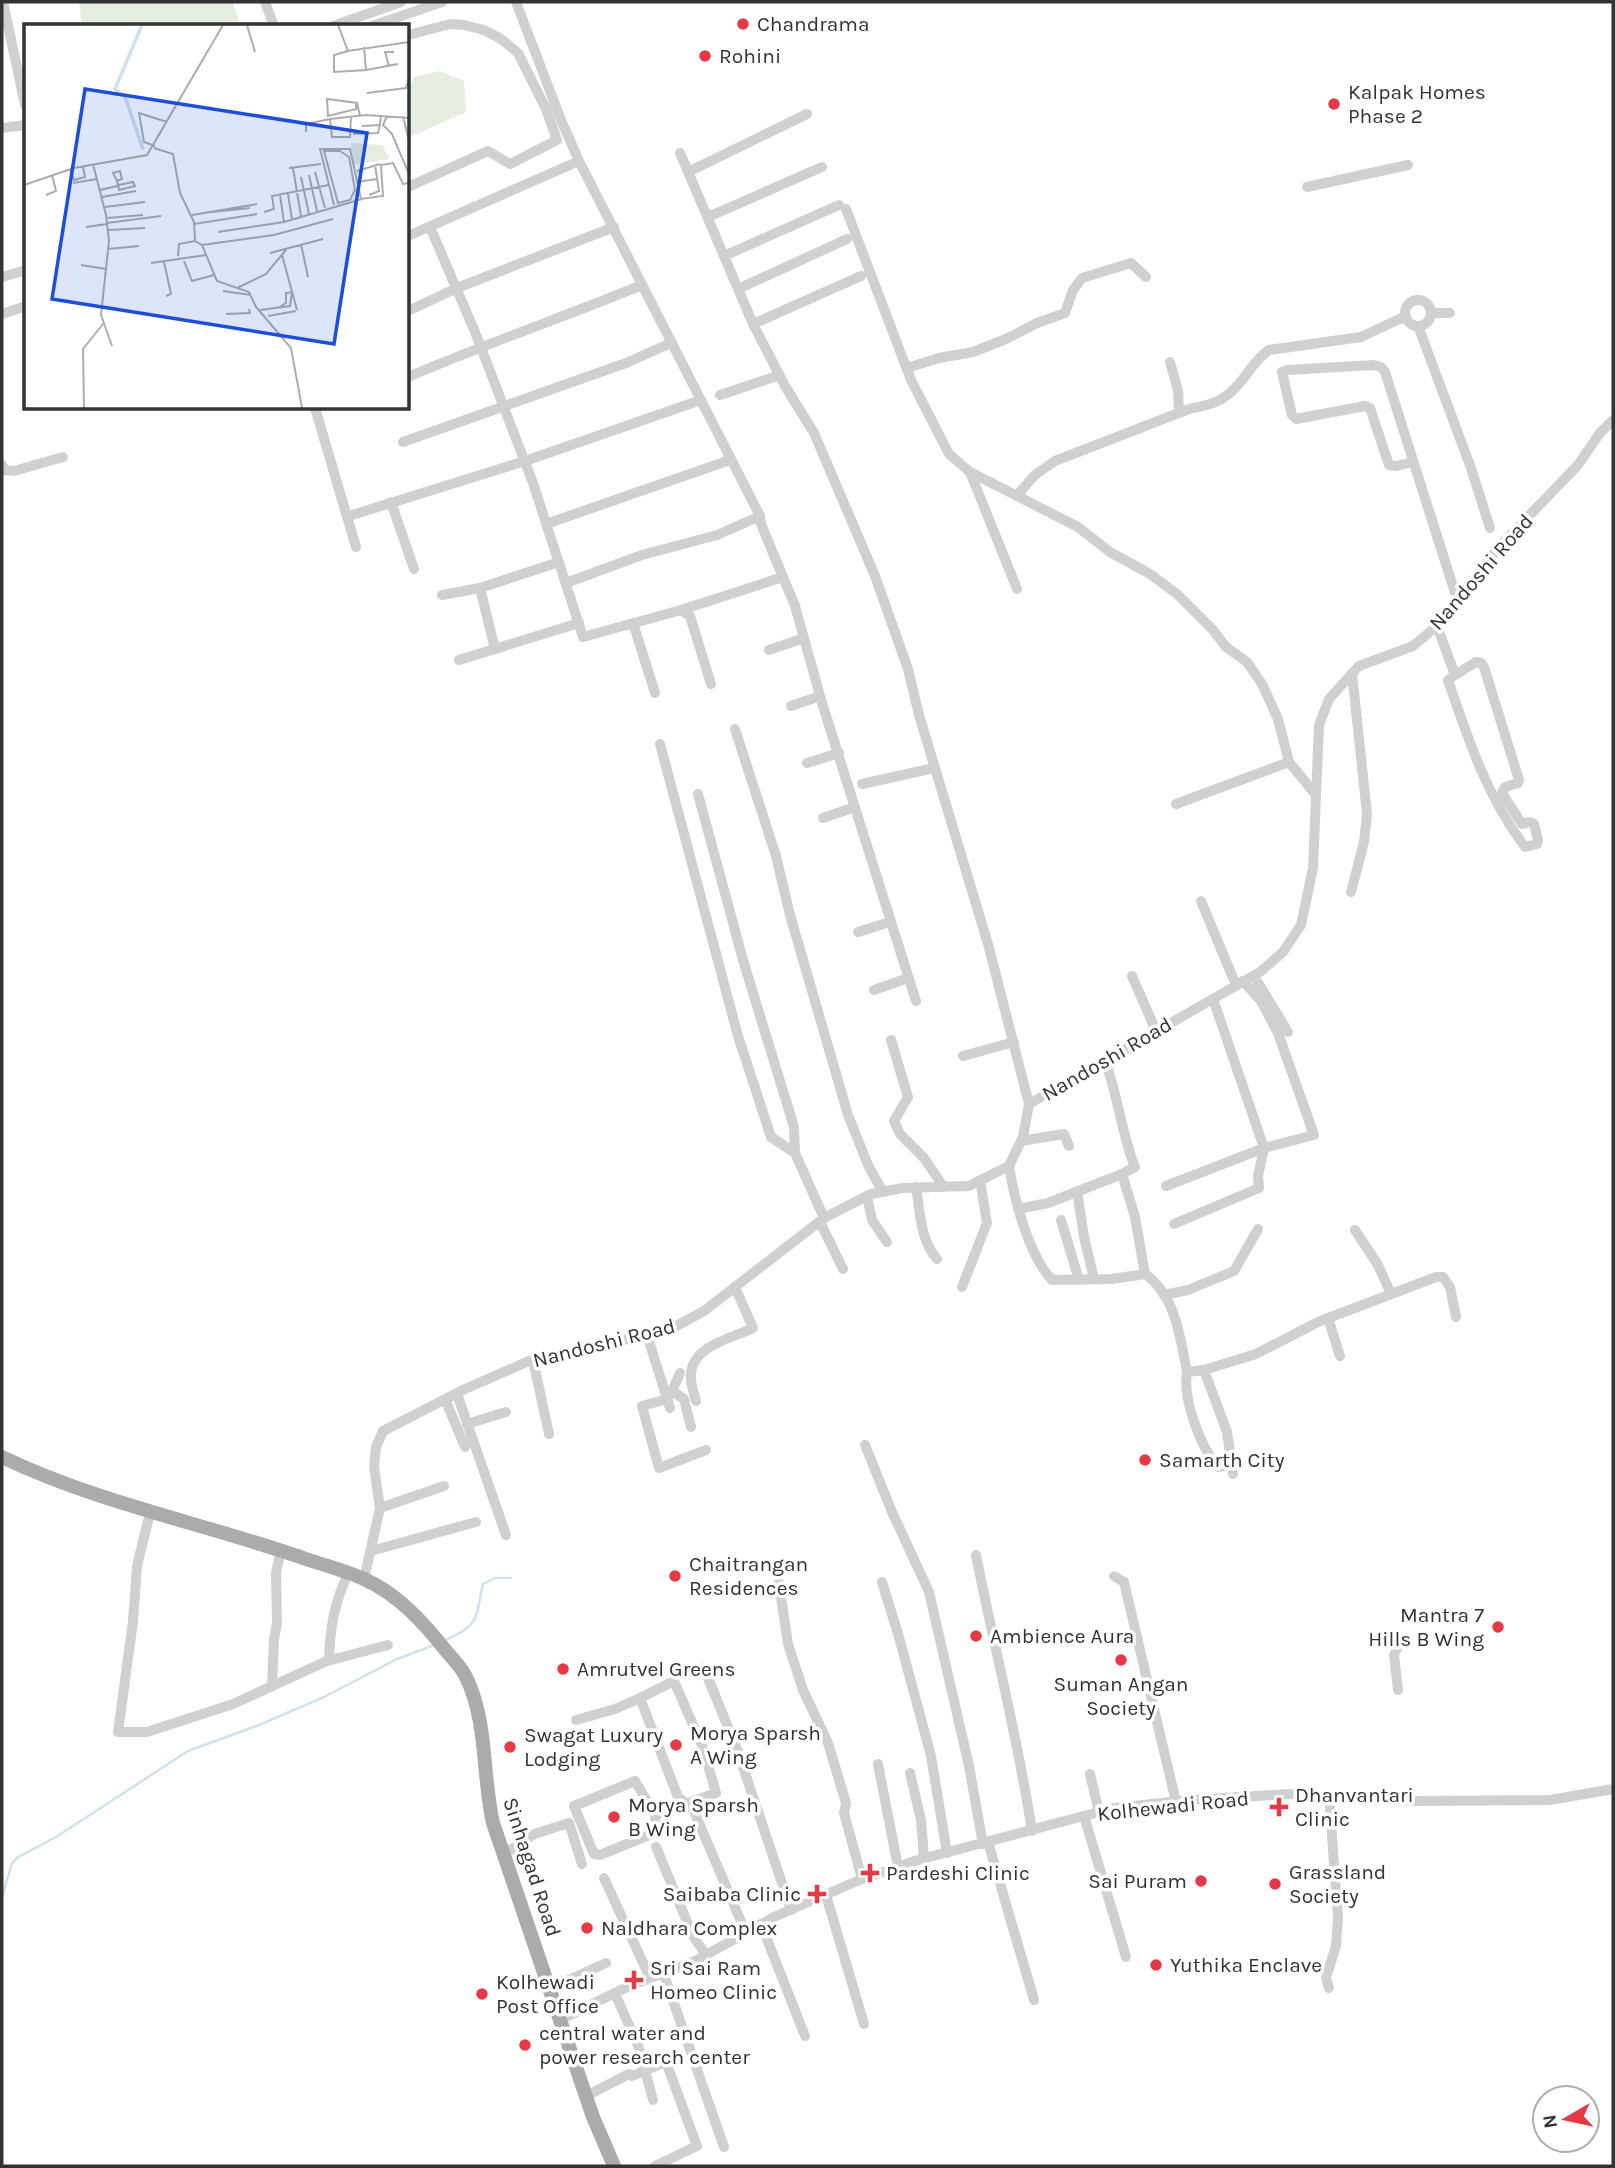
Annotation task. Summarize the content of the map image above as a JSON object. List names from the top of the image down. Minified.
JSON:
{"streets":{"main road":["Sinhagad Road"],"street":["Nandoshi Road","Kolhewadi Road"]},"crossings":[["Nandoshi Road","Sinhagad Road"],["Kolhewadi Road","Sinhagad Road"]],"places":{"other":["Chandrama","Rohini","Kalpak Homes Phase 2","Samarth City","Chaitrangan Residences","Mantra 7 Hills B Wing","Ambience Aura","Suman Angan Society","Amrutvel Greens","Morya Sparsh A Wing","Swagat Luxury Lodging","Morya Sparsh B Wing","Sai Puram","Grassland Society","Naldhara Complex","Yuthika Enclave","Kolhewadi Post Office","central water and power research center"],"health":["Dhanvantari Clinic","Pardeshi Clinic","Saibaba Clinic","Sri Sai Ram Homeo Clinic"]},"north":"left"}
